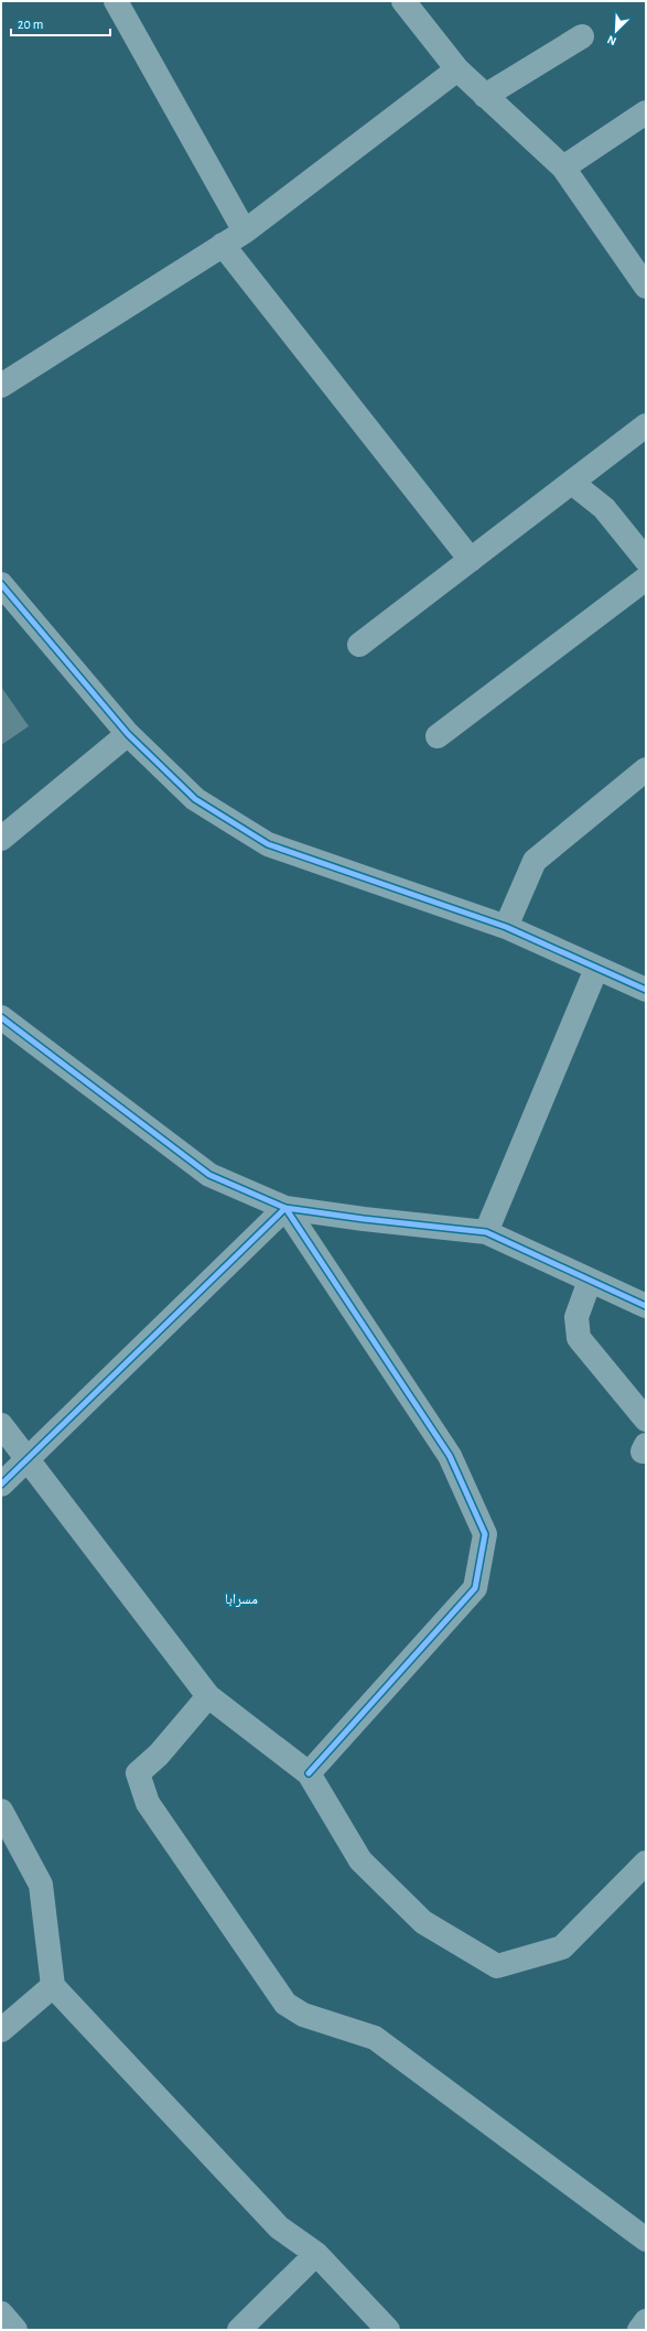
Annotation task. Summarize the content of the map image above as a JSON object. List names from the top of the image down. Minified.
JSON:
{"districts":["مسرابا"],"scale_bar":"20 m","north":"bottom left"}
